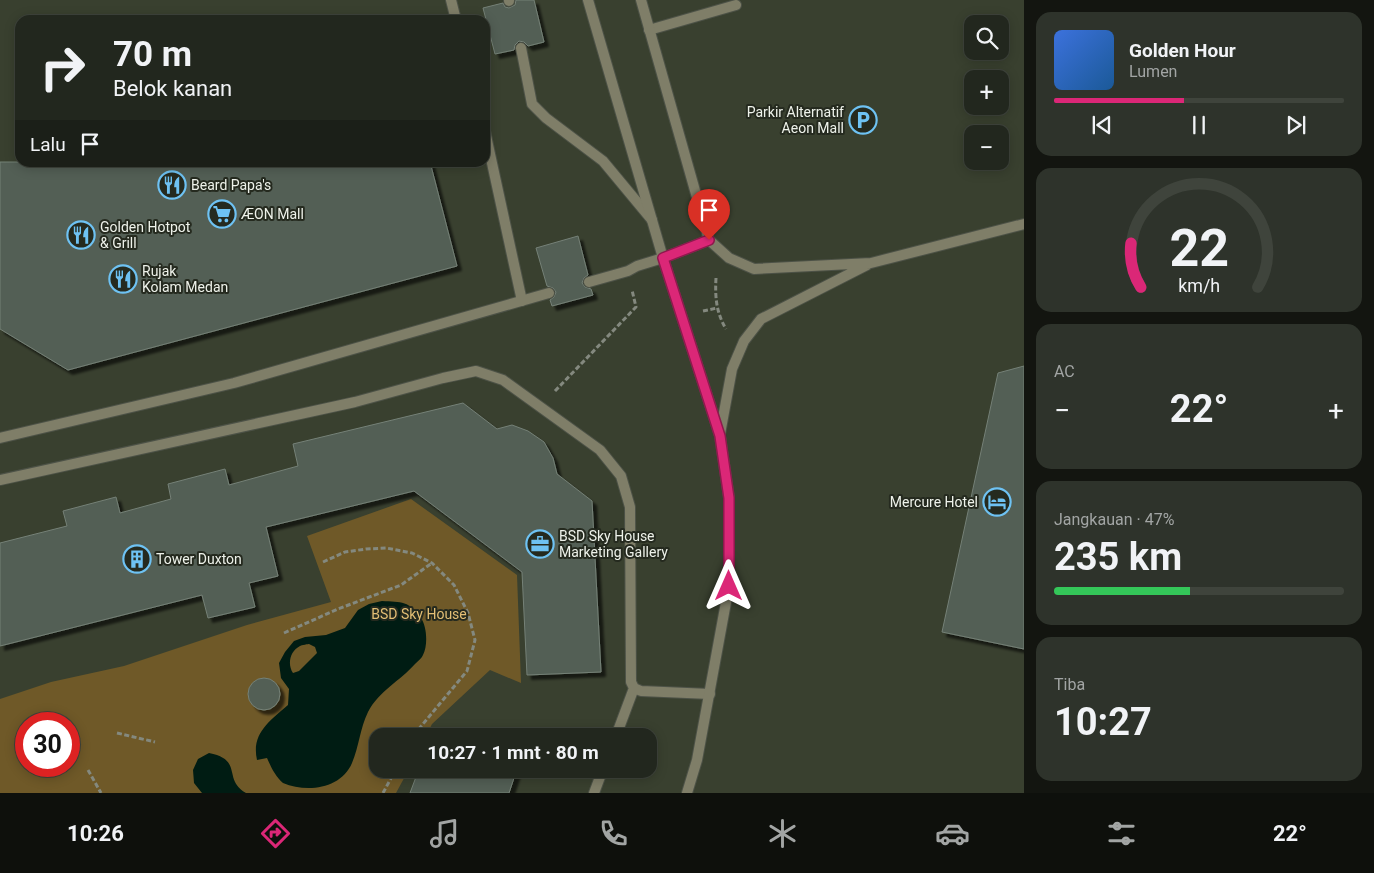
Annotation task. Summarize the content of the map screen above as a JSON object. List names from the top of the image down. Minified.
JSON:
{"parks":["BSD Sky House"],"places":{"parking":["Parkir Alternatif Aeon Mall"],"restaurant":["Beard Papa's","Golden Hotpot & Grill","Rujak Kolam Medan"],"supermarket":["ÆON Mall"],"hotel":["Mercure Hotel"],"office":["BSD Sky House Marketing Gallery"],"building":["Tower Duxton"]},"page":{"map_buttons":["+","−"],"turn":["70 m","Belok kanan"],"song":["Golden Hour","Lumen"],"then":"Lalu","tile":["AC",["Jangkauan · 47%","235 km"],["Tiba","10:27"]],"heat":["−","22°","+"],"limit":"30","trip":"10:27 · 1 mnt · 80 m","tabs":["10:26","22°"],"gauge":["22","km/h"]}}
